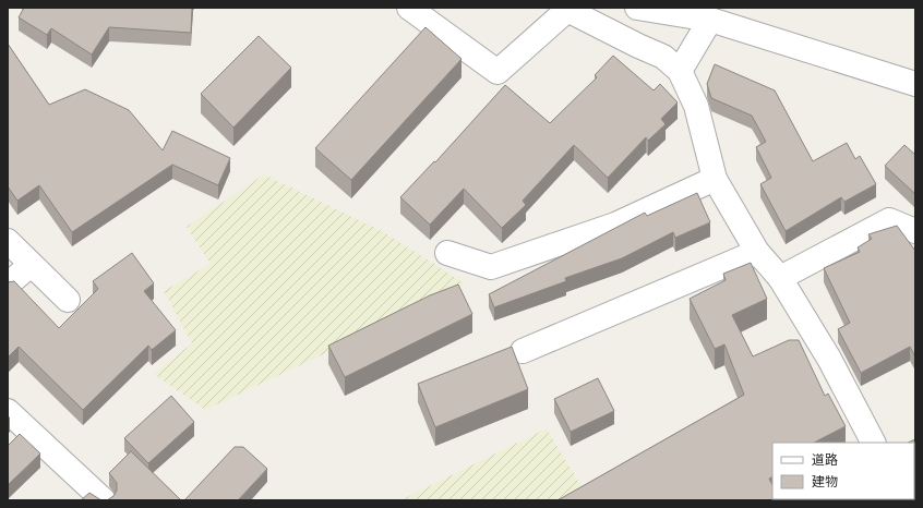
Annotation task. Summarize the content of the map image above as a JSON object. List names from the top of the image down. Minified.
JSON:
{"legend":["道路","建物"]}
